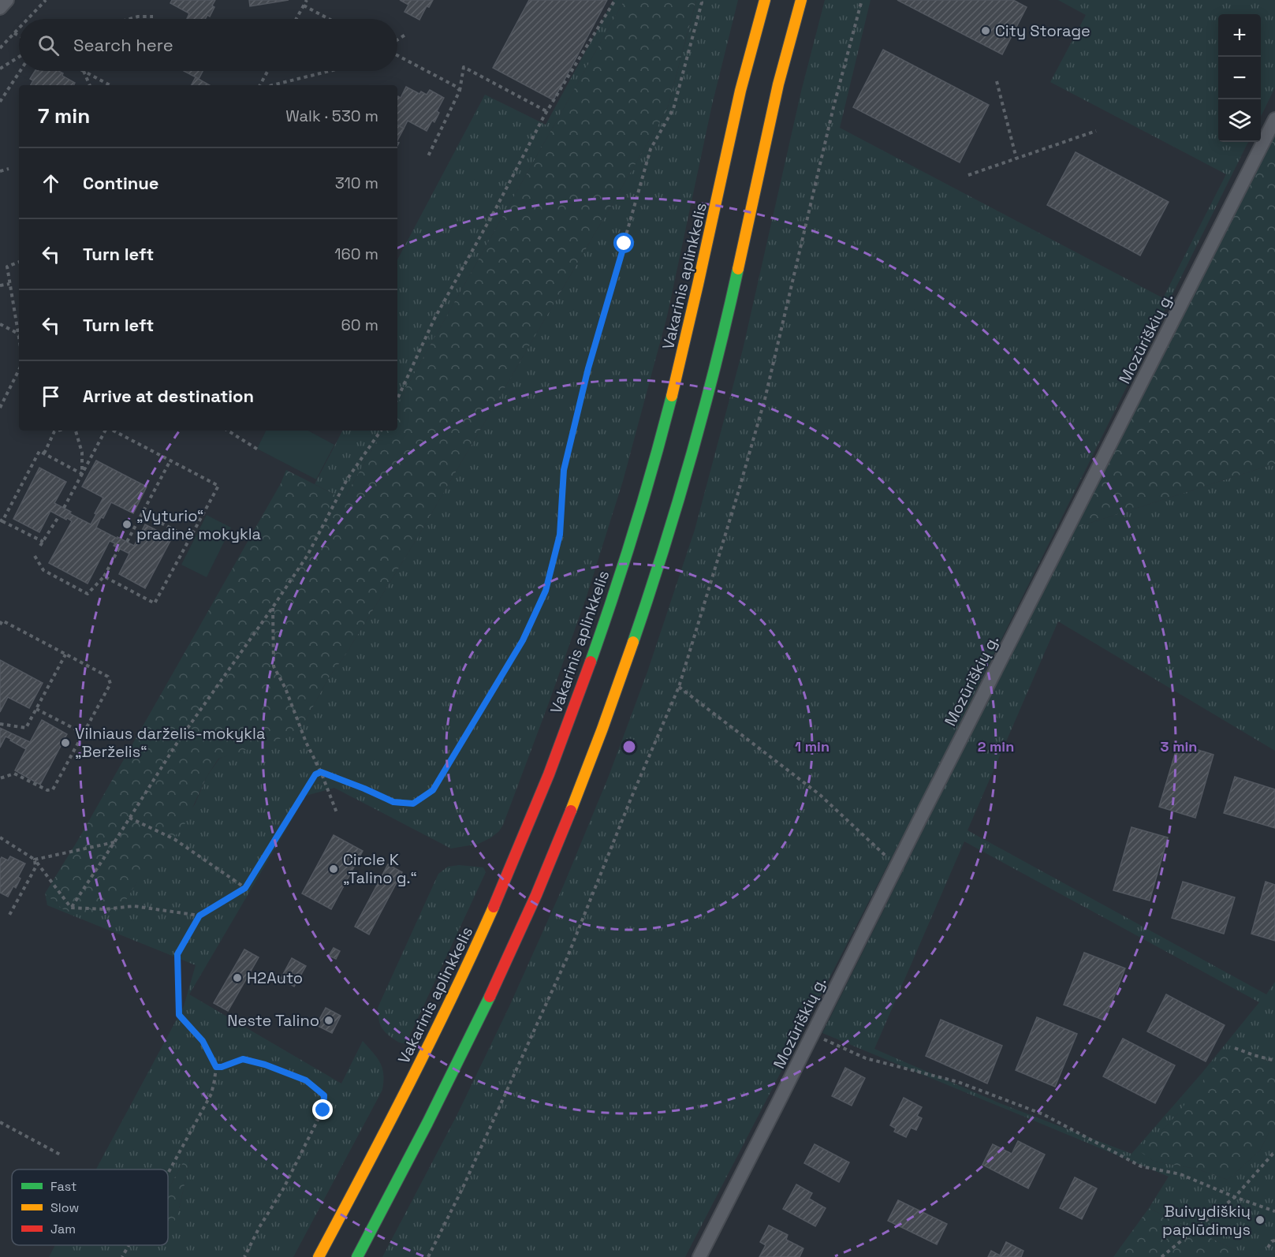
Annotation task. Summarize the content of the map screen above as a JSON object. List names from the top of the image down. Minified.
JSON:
{"streets":{"highway":["Vakarinis aplinkkelis"],"street":["Mozūriškių g."]},"places":["City Storage","„Vyturio“ pradinė mokykla","Vilniaus darželis-mokykla „Berželis“","Circle K „Talino g.“","H2Auto","Neste Talino","Buivydiškių paplūdimys"],"legend":["Fast","Slow","Jam"],"page":{"map_buttons":["+","−"],"search":"Search here","heading":["7 min","Walk · 530 m"],"list":[["Continue","310 m"],["Turn left","160 m"],["Turn left","60 m"],"Arrive at destination"]},"rings":["1 min","2 min","3 min"]}
